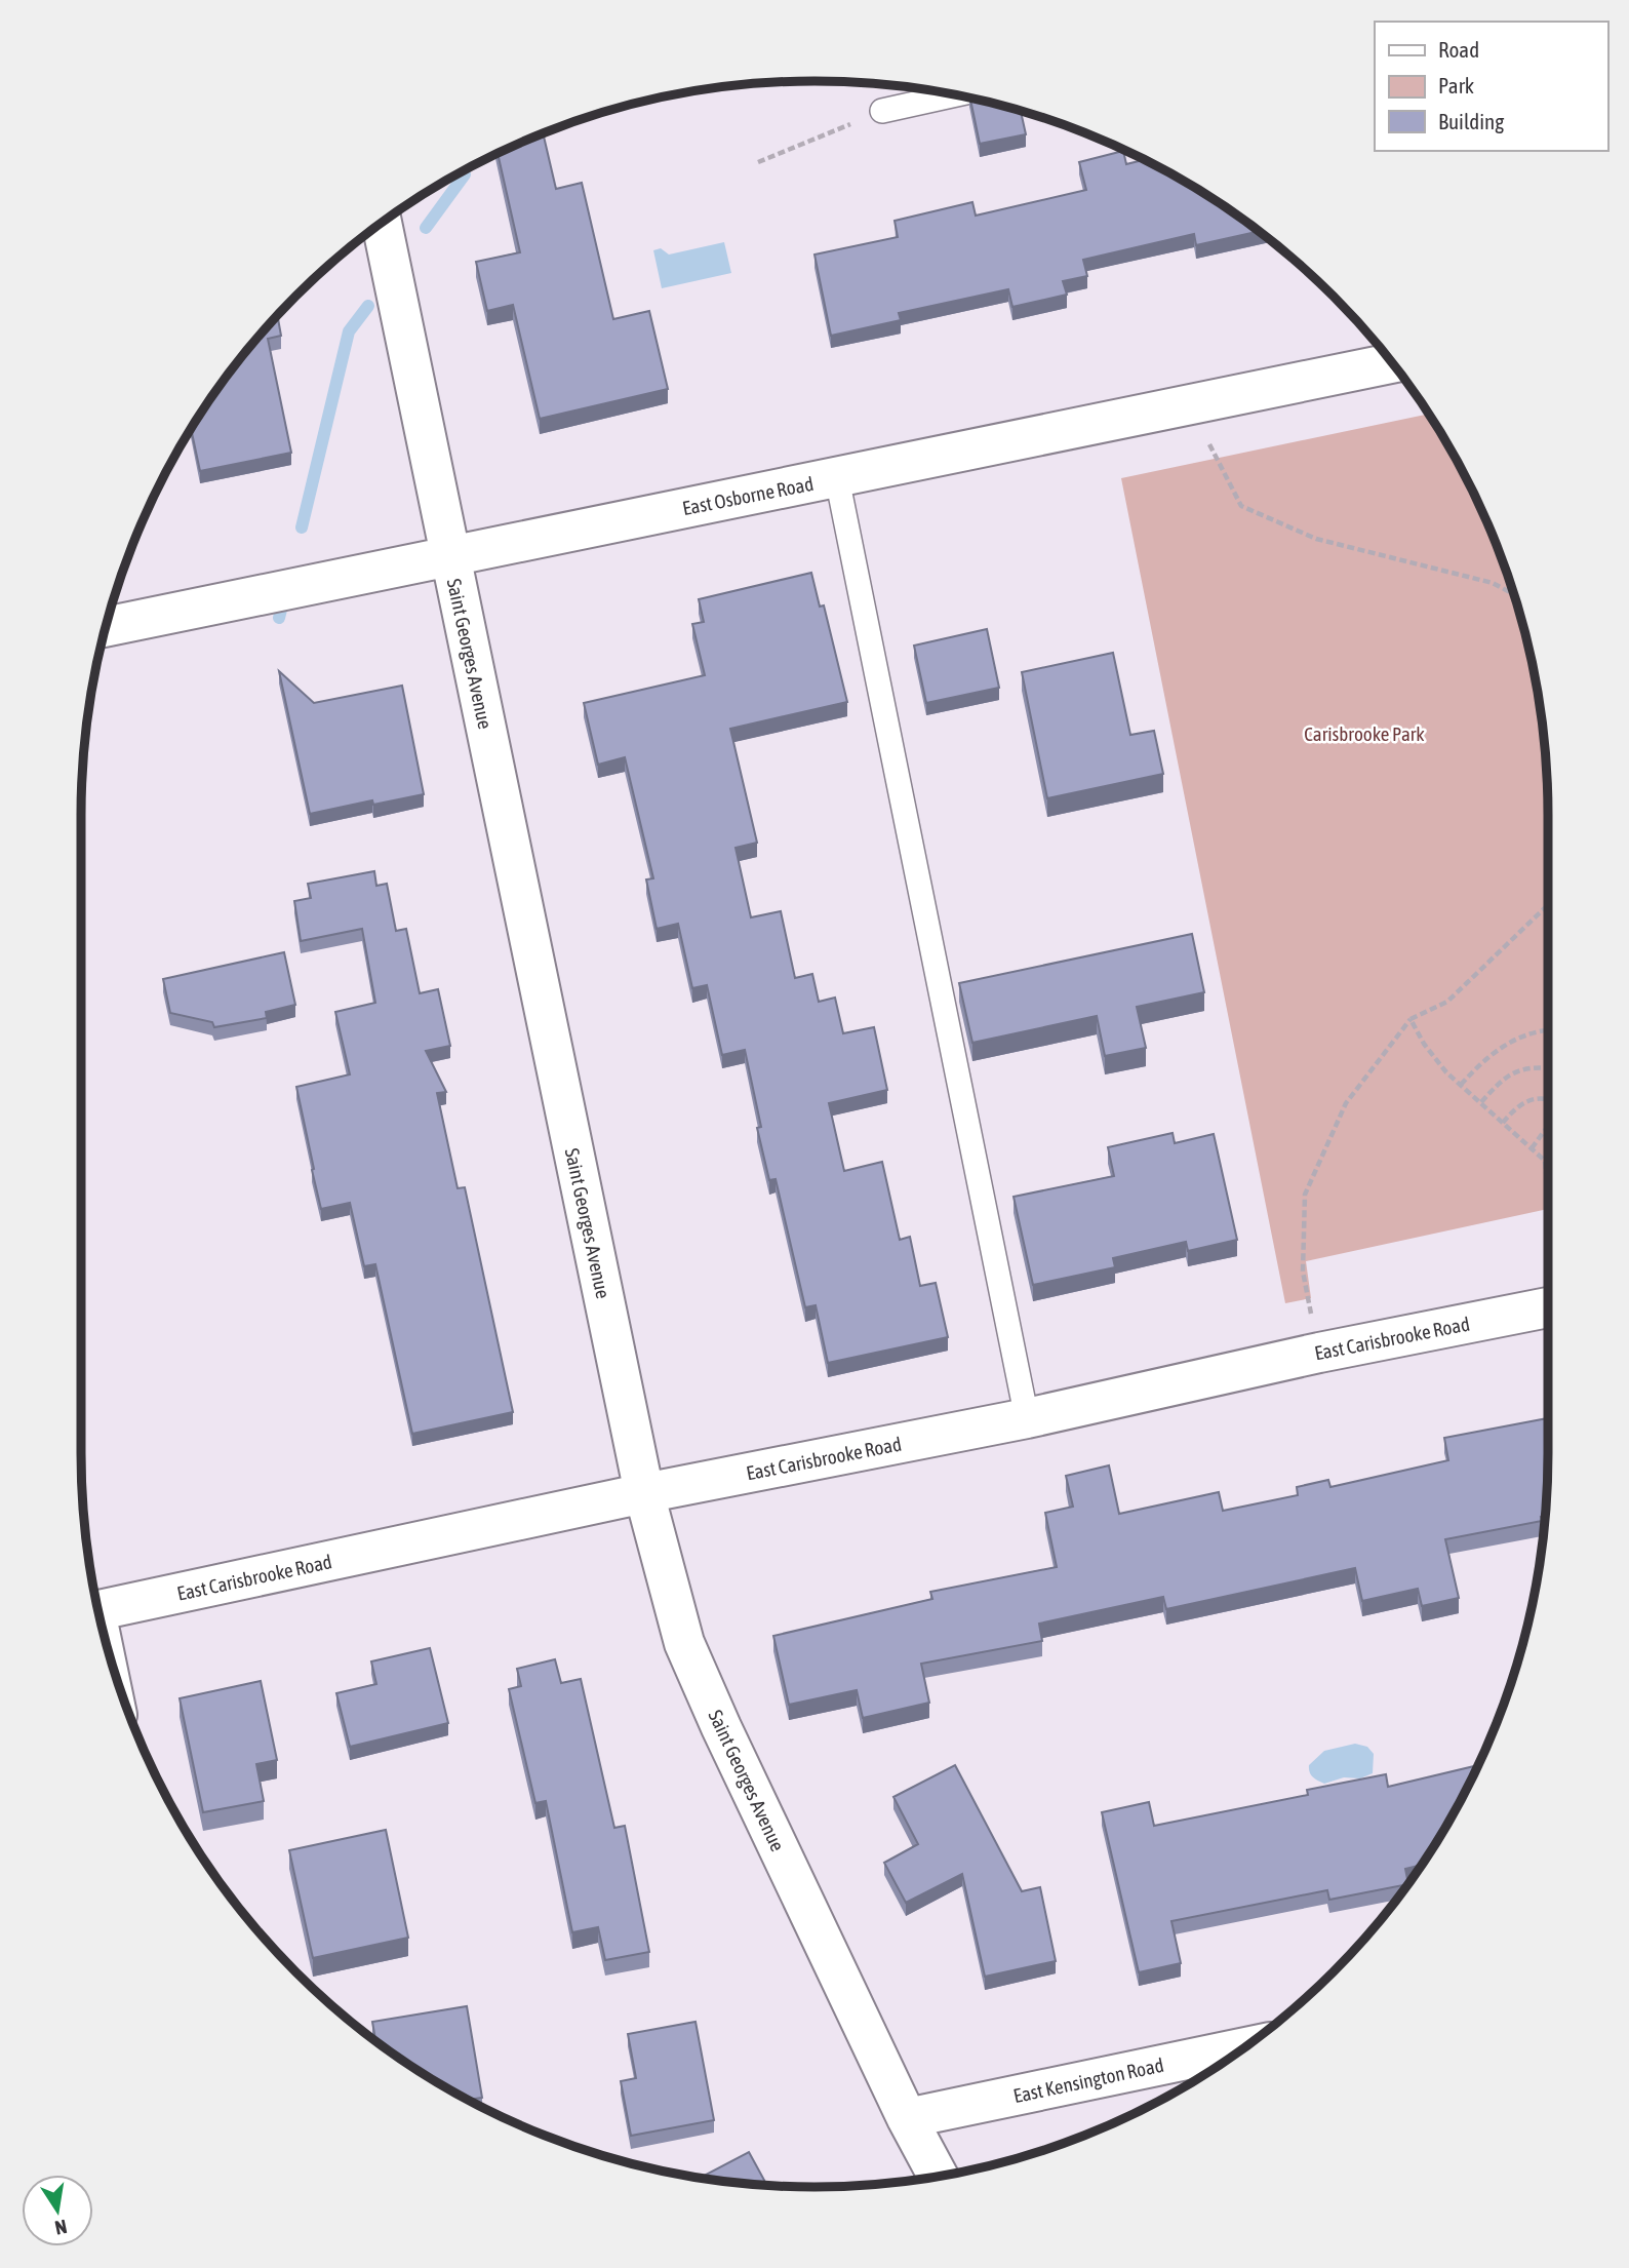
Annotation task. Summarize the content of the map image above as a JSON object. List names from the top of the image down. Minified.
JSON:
{"streets":{"street":["East Osborne Road","Saint Georges Avenue","East Carisbrooke Road","East Kensington Road"]},"crossings":[["East Osborne Road","Saint Georges Avenue"],["Saint Georges Avenue","East Carisbrooke Road"],["Saint Georges Avenue","East Kensington Road"]],"parks":["Carisbrooke Park"],"legend":["Road","Park","Building"],"north":"bottom"}
